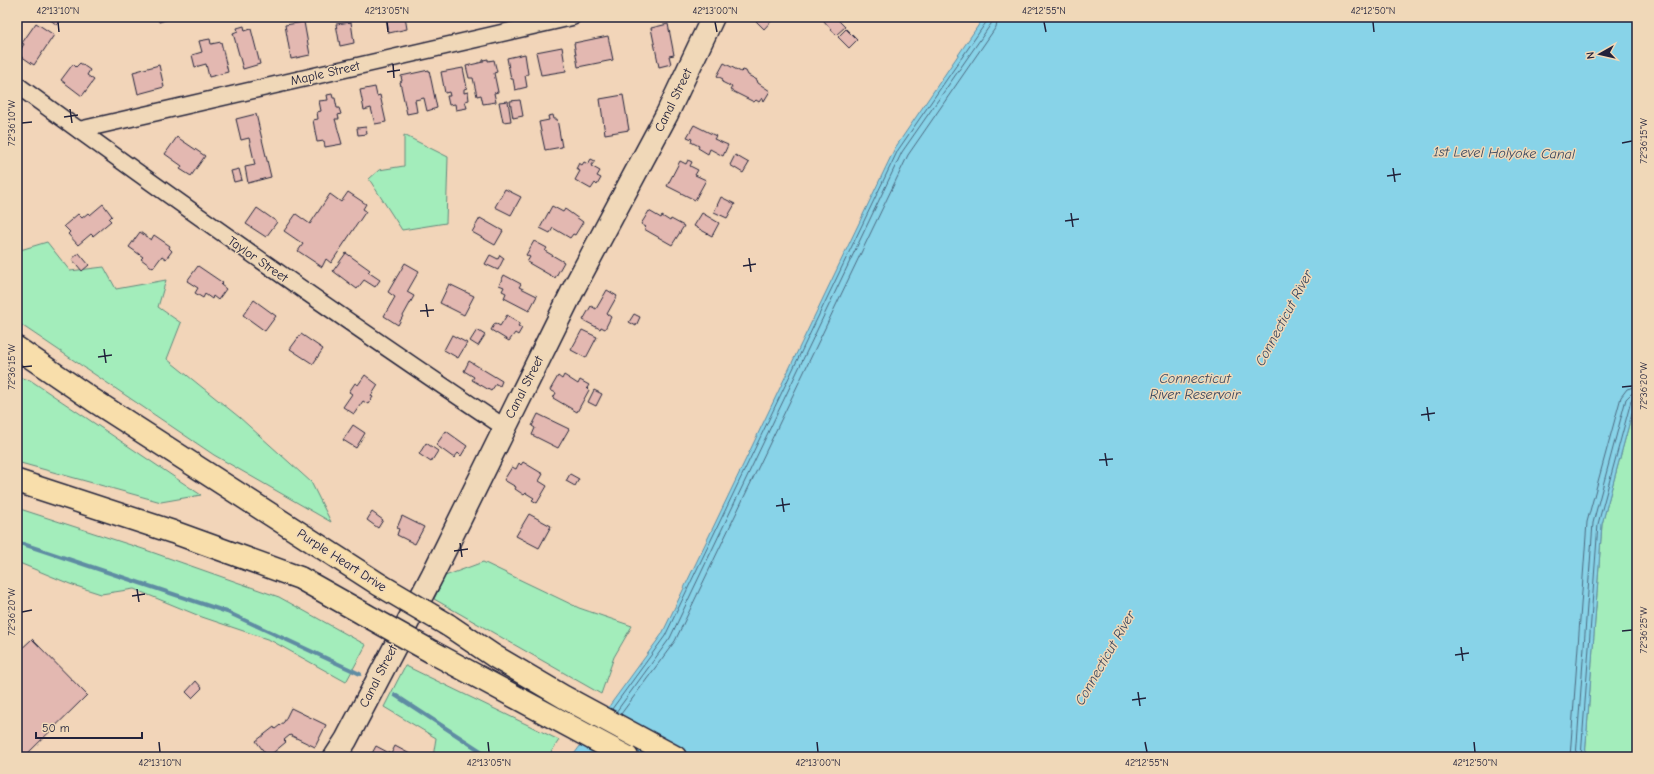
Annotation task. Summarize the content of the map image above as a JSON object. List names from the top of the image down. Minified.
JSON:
{"streets":{"main road":["Purple Heart Drive"],"street":["Maple Street","Canal Street","Taylor Street"]},"crossings":[["Maple Street","Taylor Street"],["Canal Street","Taylor Street"]],"water":["1st Level Holyoke Canal","Connecticut River","Connecticut River Reservoir"],"scale_bar":"50 m","north":"left","coordinates":["42°13'10\"N","42°13'05\"N","42°13'00\"N","42°12'55\"N","42°12'50\"N","72°36'10\"W","72°36'15\"W","72°36'20\"W","72°36'25\"W"]}
